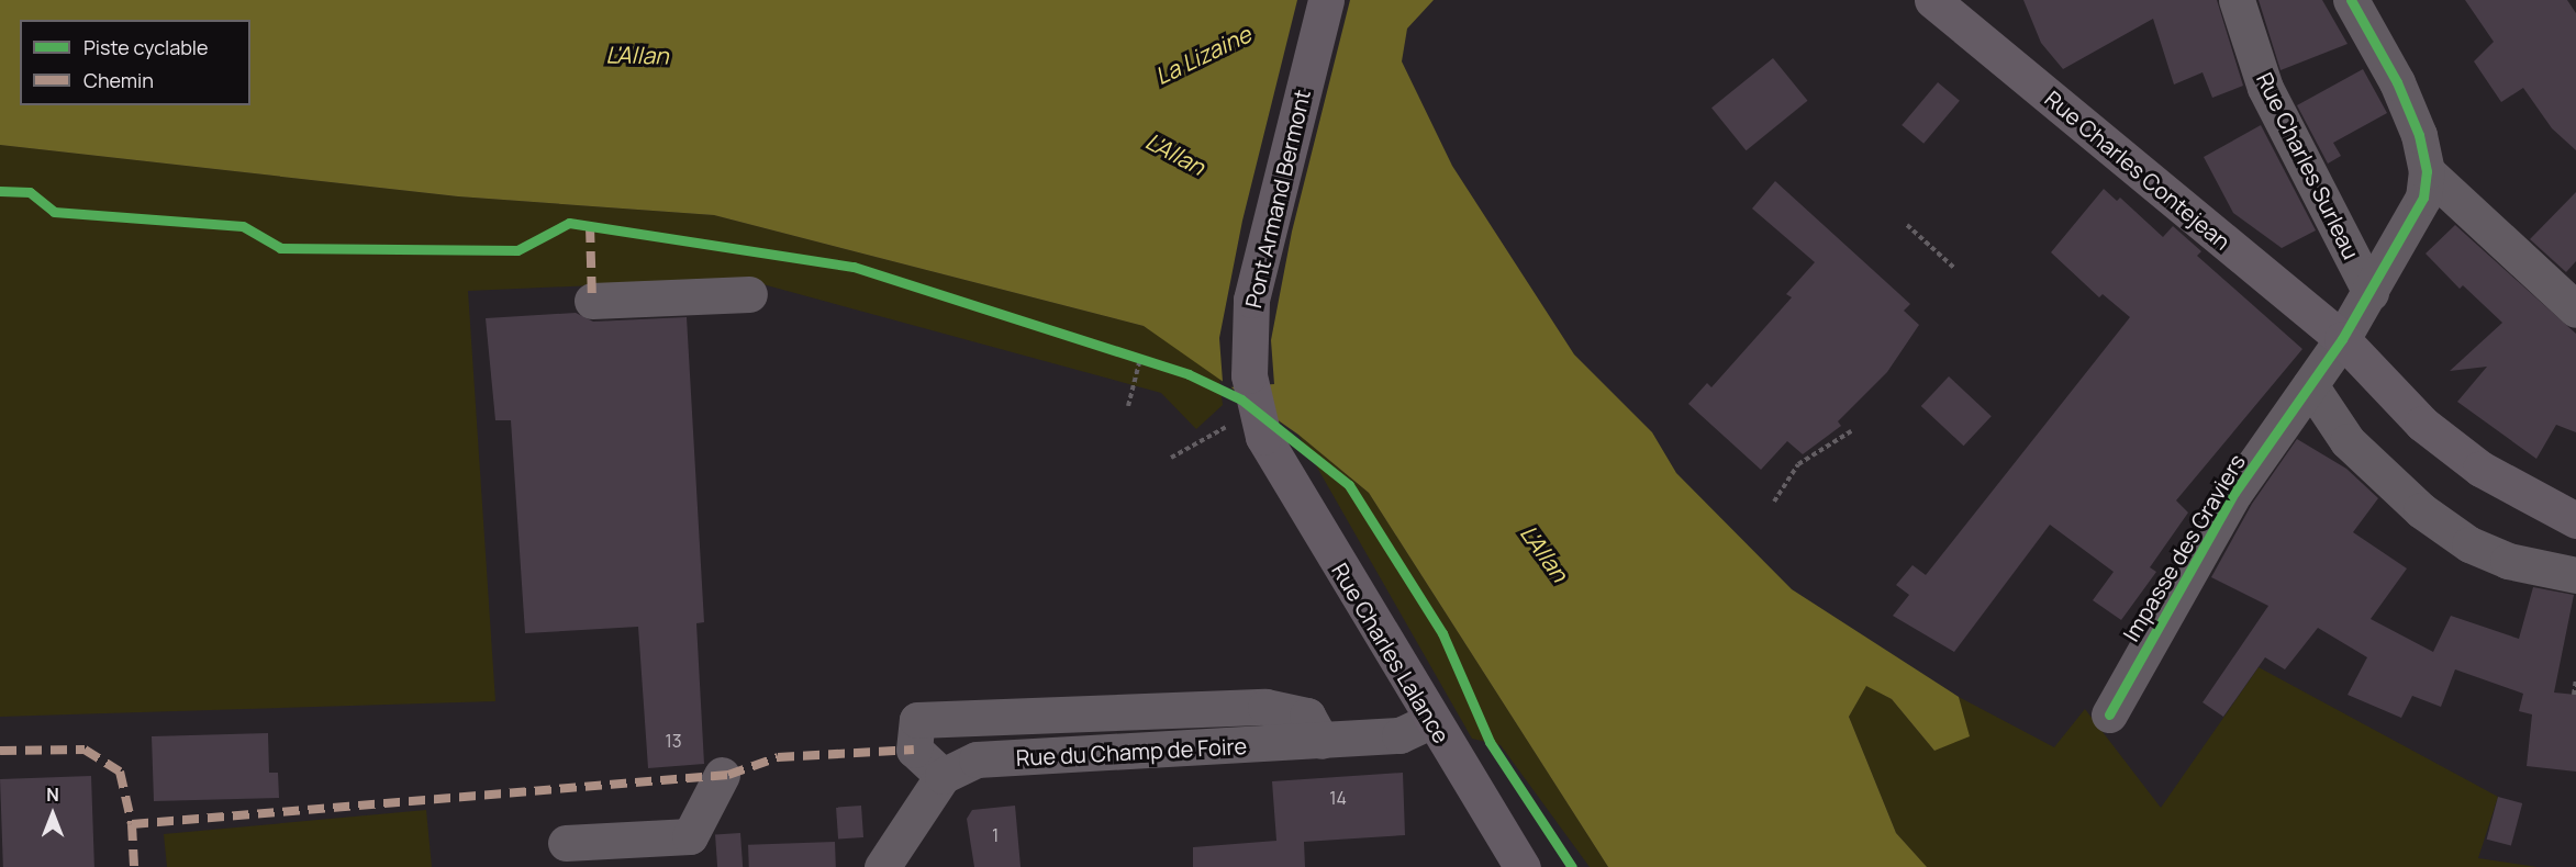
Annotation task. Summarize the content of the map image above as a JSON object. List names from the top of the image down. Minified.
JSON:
{"streets":{"main road":["Rue Charles Contejean","Pont Armand Bermont","Rue Charles Lalance"],"street":["Rue Charles Surleau","Impasse des Graviers","Rue du Champ de Foire"]},"crossings":[["Rue Charles Surleau","Impasse des Graviers"],["Rue Charles Contejean","Impasse des Graviers"],["Pont Armand Bermont","Rue Charles Lalance"],["Rue Charles Lalance","Rue du Champ de Foire"]],"water":["L'Allan","La Lizaine"],"house_numbers":["13","14","1"],"legend":["Piste cyclable","Chemin"],"north":"top"}
